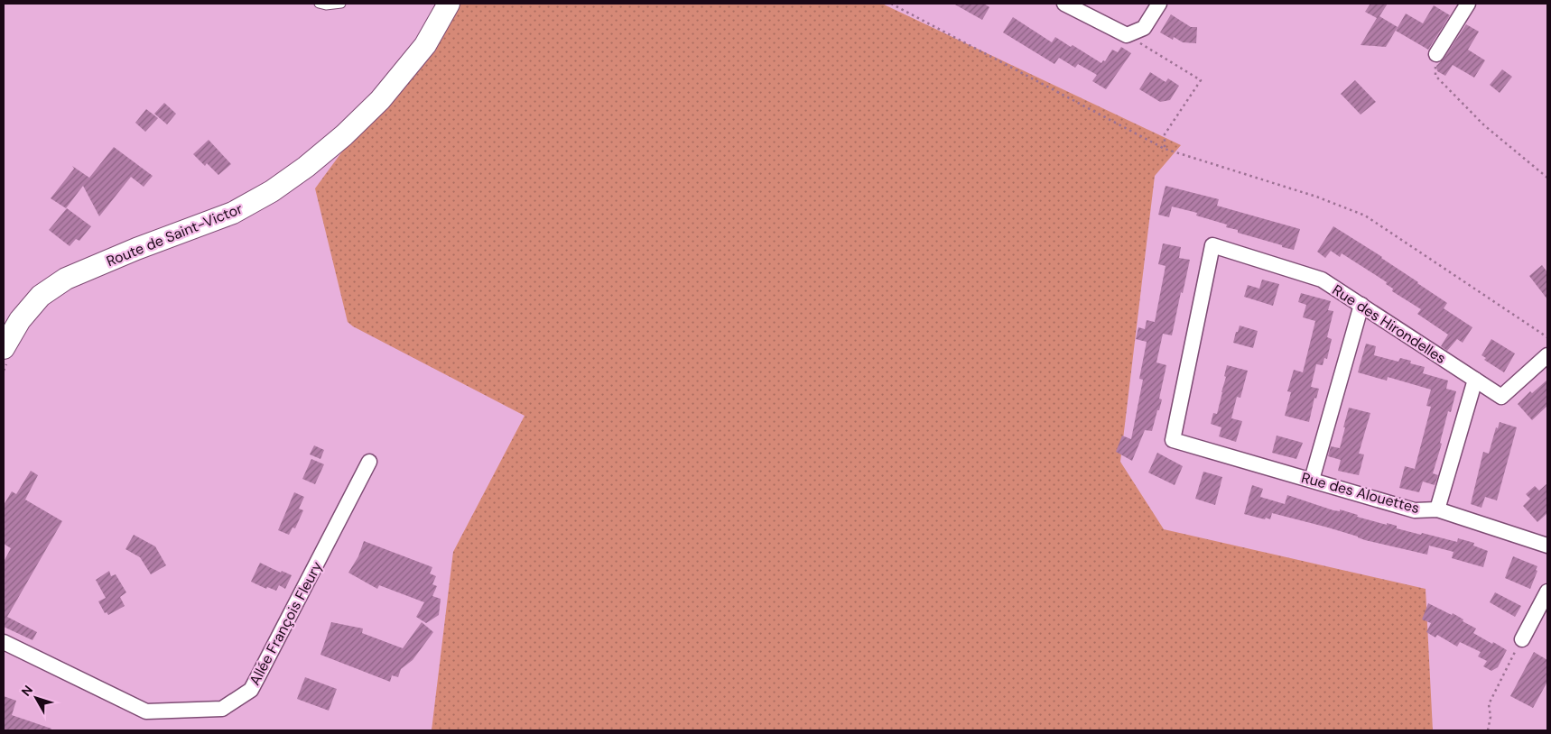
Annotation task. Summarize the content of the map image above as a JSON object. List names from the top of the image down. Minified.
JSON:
{"streets":{"main road":["Route de Saint-Victor"],"street":["Rue des Hirondelles","Rue des Alouettes","Allée François Fleury"]},"crossings":[["Rue des Hirondelles","Rue des Alouettes"]],"north":"top left"}
